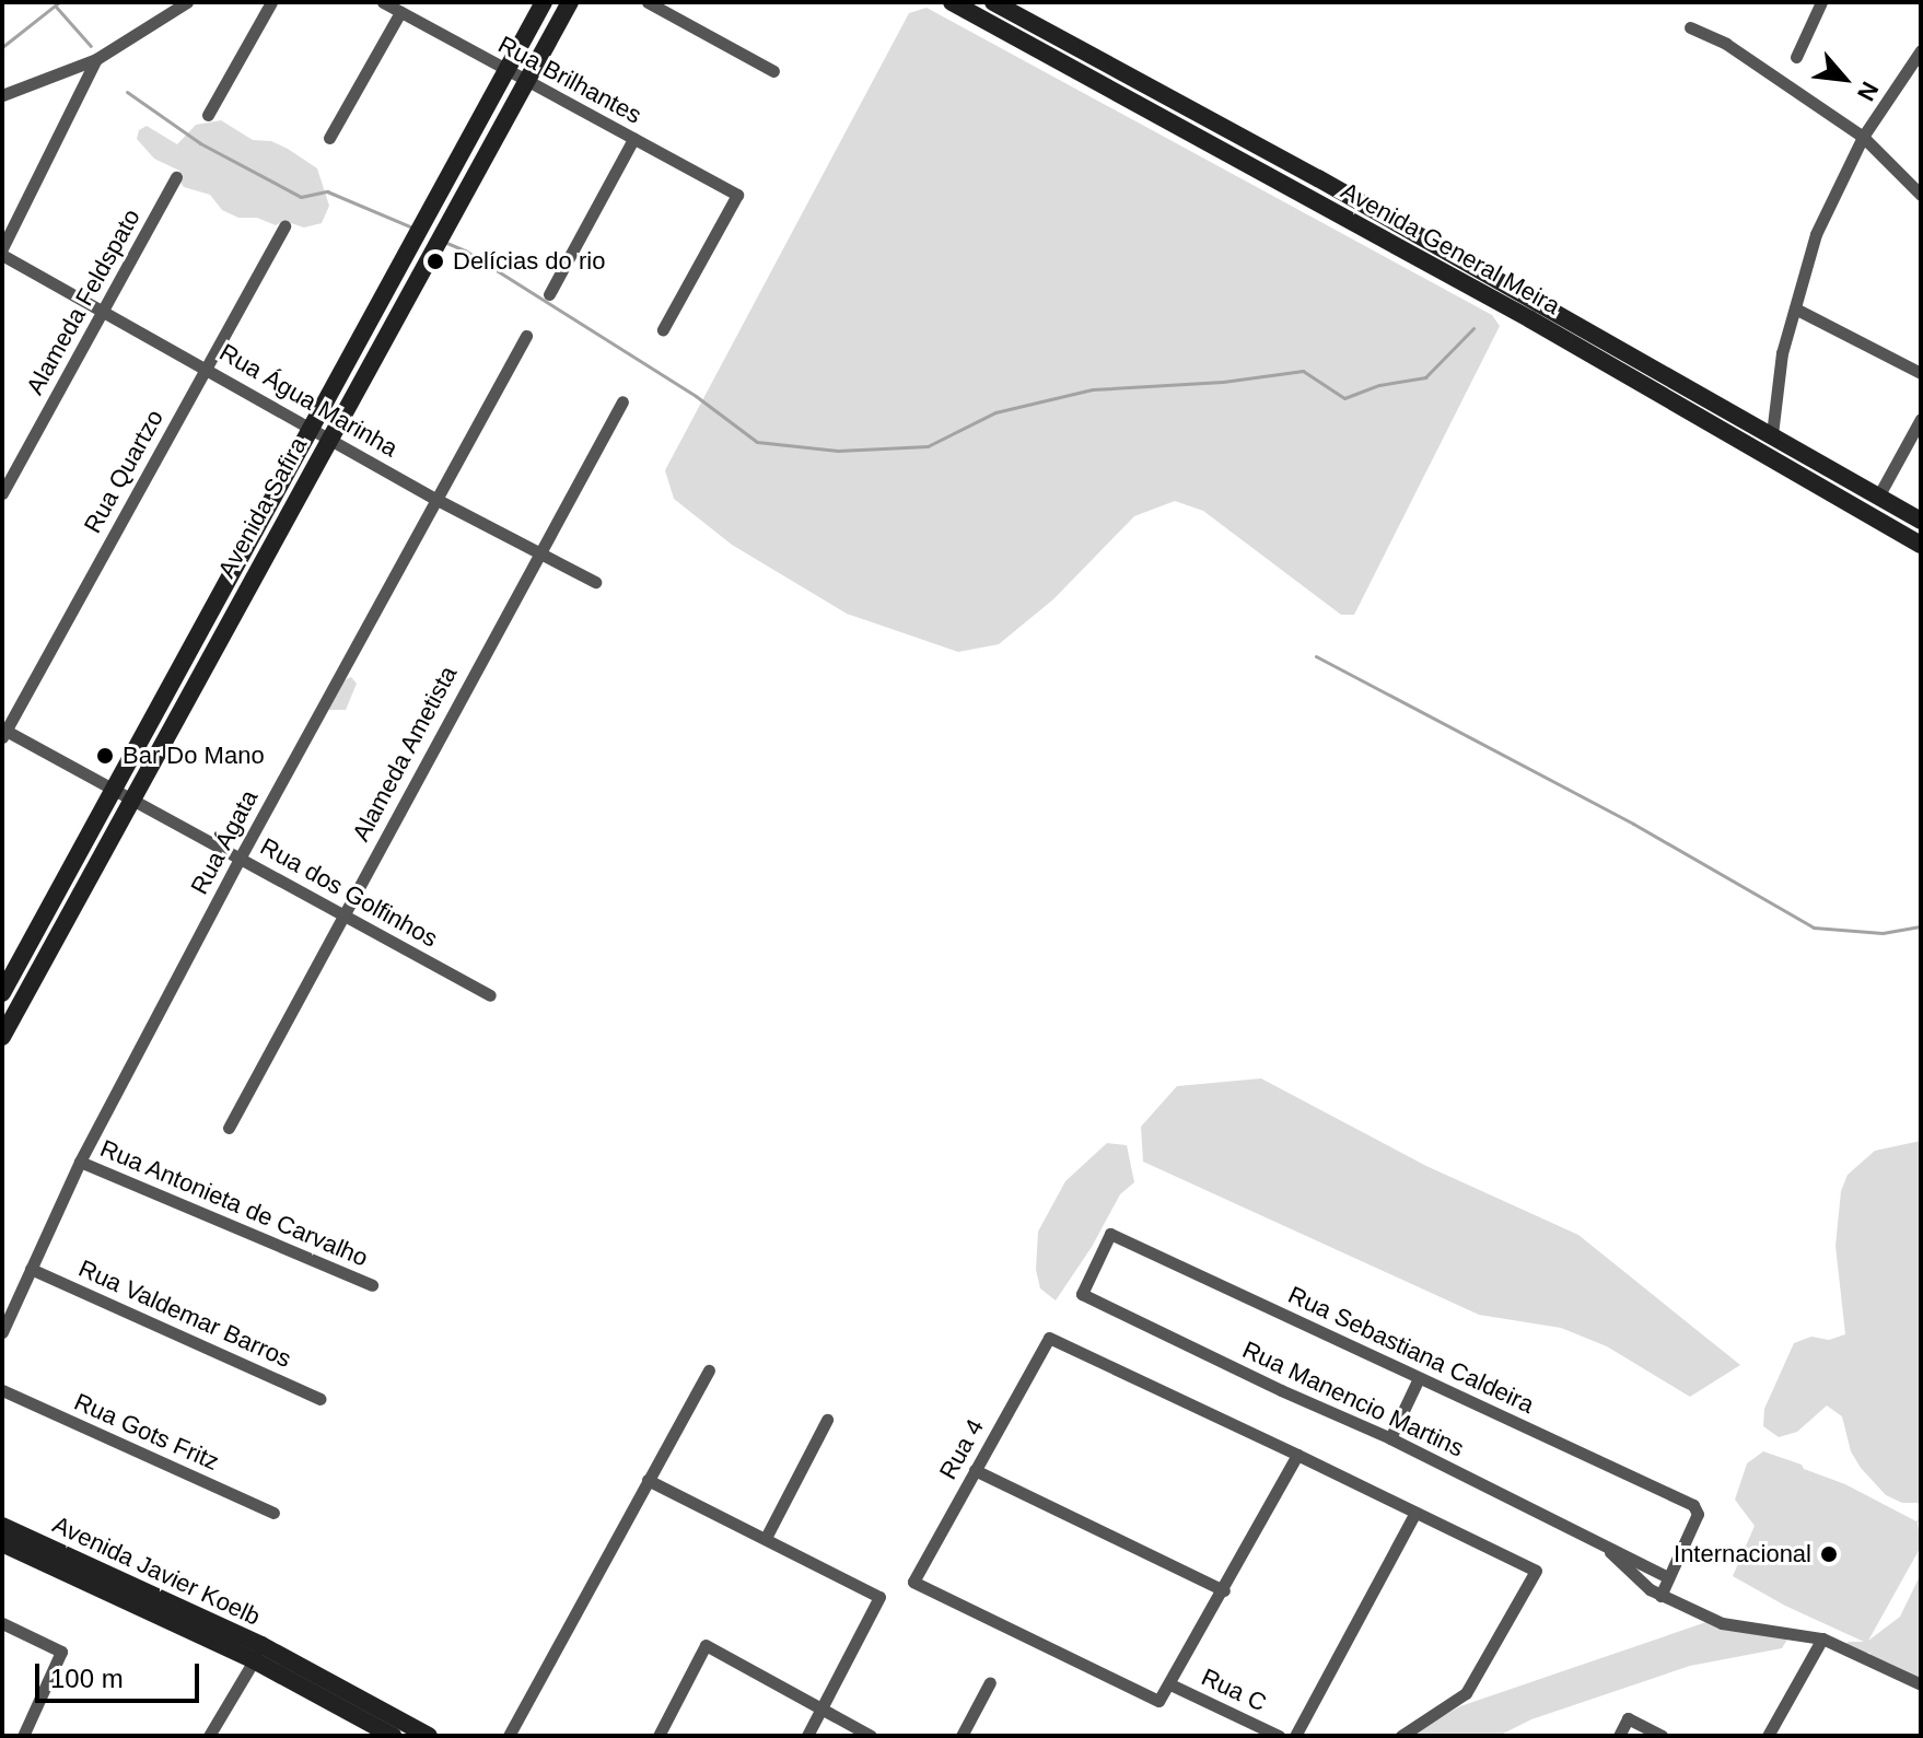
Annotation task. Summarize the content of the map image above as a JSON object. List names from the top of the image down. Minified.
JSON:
{"streets":{"street":["Rua Brilhantes","Avenida General Meira","Alameda Feldspato","Rua Água Marinha","Rua Quartzo","Avenida Safira","Alameda Ametista","Rua Ágata","Rua dos Golfinhos","Rua Antonieta de Carvalho","Rua Valdemar Barros","Rua Sebastiana Caldeira","Rua Manencio Martins","Rua Gots Fritz","Rua 4","Avenida Javier Koelb","Rua C"]},"crossings":[["Rua Brilhantes","Avenida Safira"],["Alameda Feldspato","Rua Água Marinha"],["Rua Água Marinha","Rua Quartzo"],["Rua Água Marinha","Avenida Safira"],["Rua Água Marinha","Alameda Ametista"],["Rua Água Marinha","Rua Ágata"],["Rua Quartzo","Rua dos Golfinhos"],["Avenida Safira","Rua dos Golfinhos"],["Alameda Ametista","Rua dos Golfinhos"],["Rua Ágata","Rua dos Golfinhos"],["Rua Ágata","Rua Antonieta de Carvalho"],["Rua Ágata","Rua Valdemar Barros"],["Rua Sebastiana Caldeira","Rua Manencio Martins"],["Rua 4","Rua C"]],"places":["Delícias do rio","Bar Do Mano","Internacional"],"scale_bar":"100 m","north":"bottom right"}
